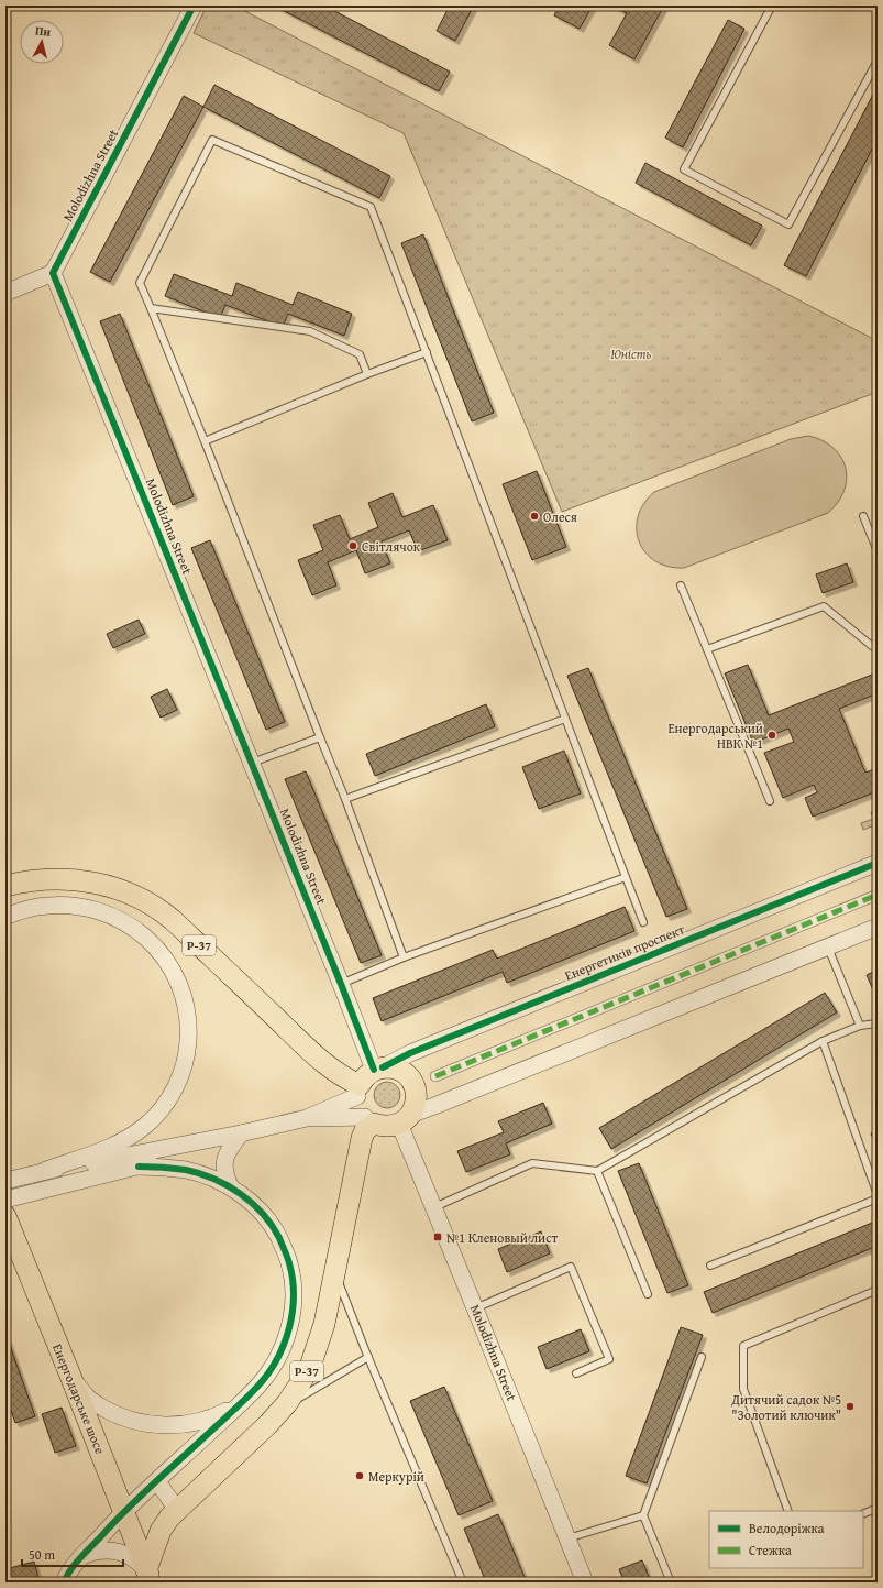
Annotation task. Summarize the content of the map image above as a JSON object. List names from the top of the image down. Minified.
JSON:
{"streets":{"main road":["Р-37","Енергодарське шосе"],"street":["Molodizhna Street","Енергетиків проспект"]},"crossings":[["Molodizhna Street","Р-37"],["Molodizhna Street","Енергетиків проспект"],["Р-37","Енергетиків проспект"],["Р-37","Енергодарське шосе"]],"parks":["Юність"],"places":{"other":["Олеся","Світлячок","Енергодарський НВК №1","Дитячий садок №5 \"Золотий ключик\"","Меркурій"],"transit":["№1 Кленовый лист"]},"legend":["Велодоріжка","Стежка"],"scale_bar":"50 m","north":"top"}
